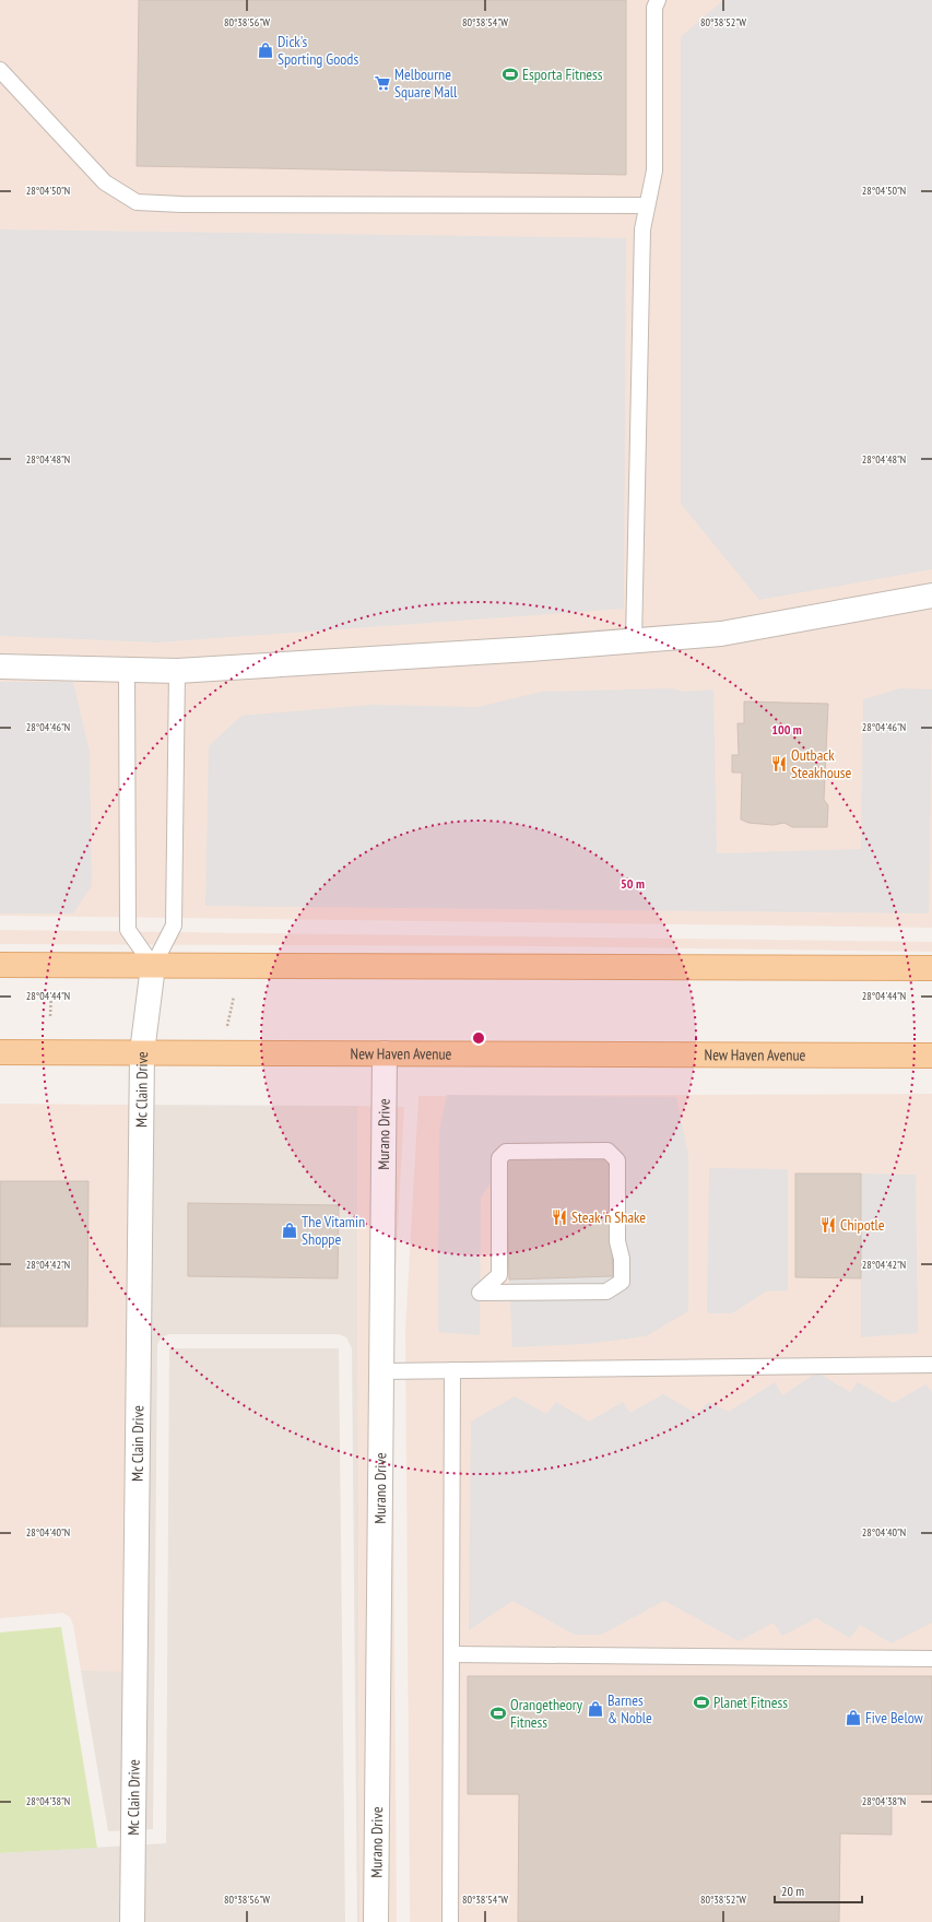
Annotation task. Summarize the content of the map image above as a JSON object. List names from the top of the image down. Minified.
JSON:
{"streets":{"main road":["New Haven Avenue"],"street":["Mc Clain Drive","Murano Drive"]},"crossings":[["New Haven Avenue","Mc Clain Drive"],["New Haven Avenue","Murano Drive"]],"places":{"shop":["Dick's Sporting Goods","The Vitamin Shoppe","Barnes & Noble","Five Below"],"sports":["Esporta Fitness","Planet Fitness","Orangetheory Fitness"],"supermarket":["Melbourne Square Mall"],"restaurant":["Outback Steakhouse","Steak 'n Shake","Chipotle"]},"scale_bar":"20 m","coordinates":["80°38'56\"W","80°38'54\"W","80°38'52\"W","28°04'50\"N","28°04'48\"N","28°04'46\"N","28°04'44\"N","28°04'42\"N","28°04'40\"N","28°04'38\"N"],"rings":["100 m","50 m"]}
